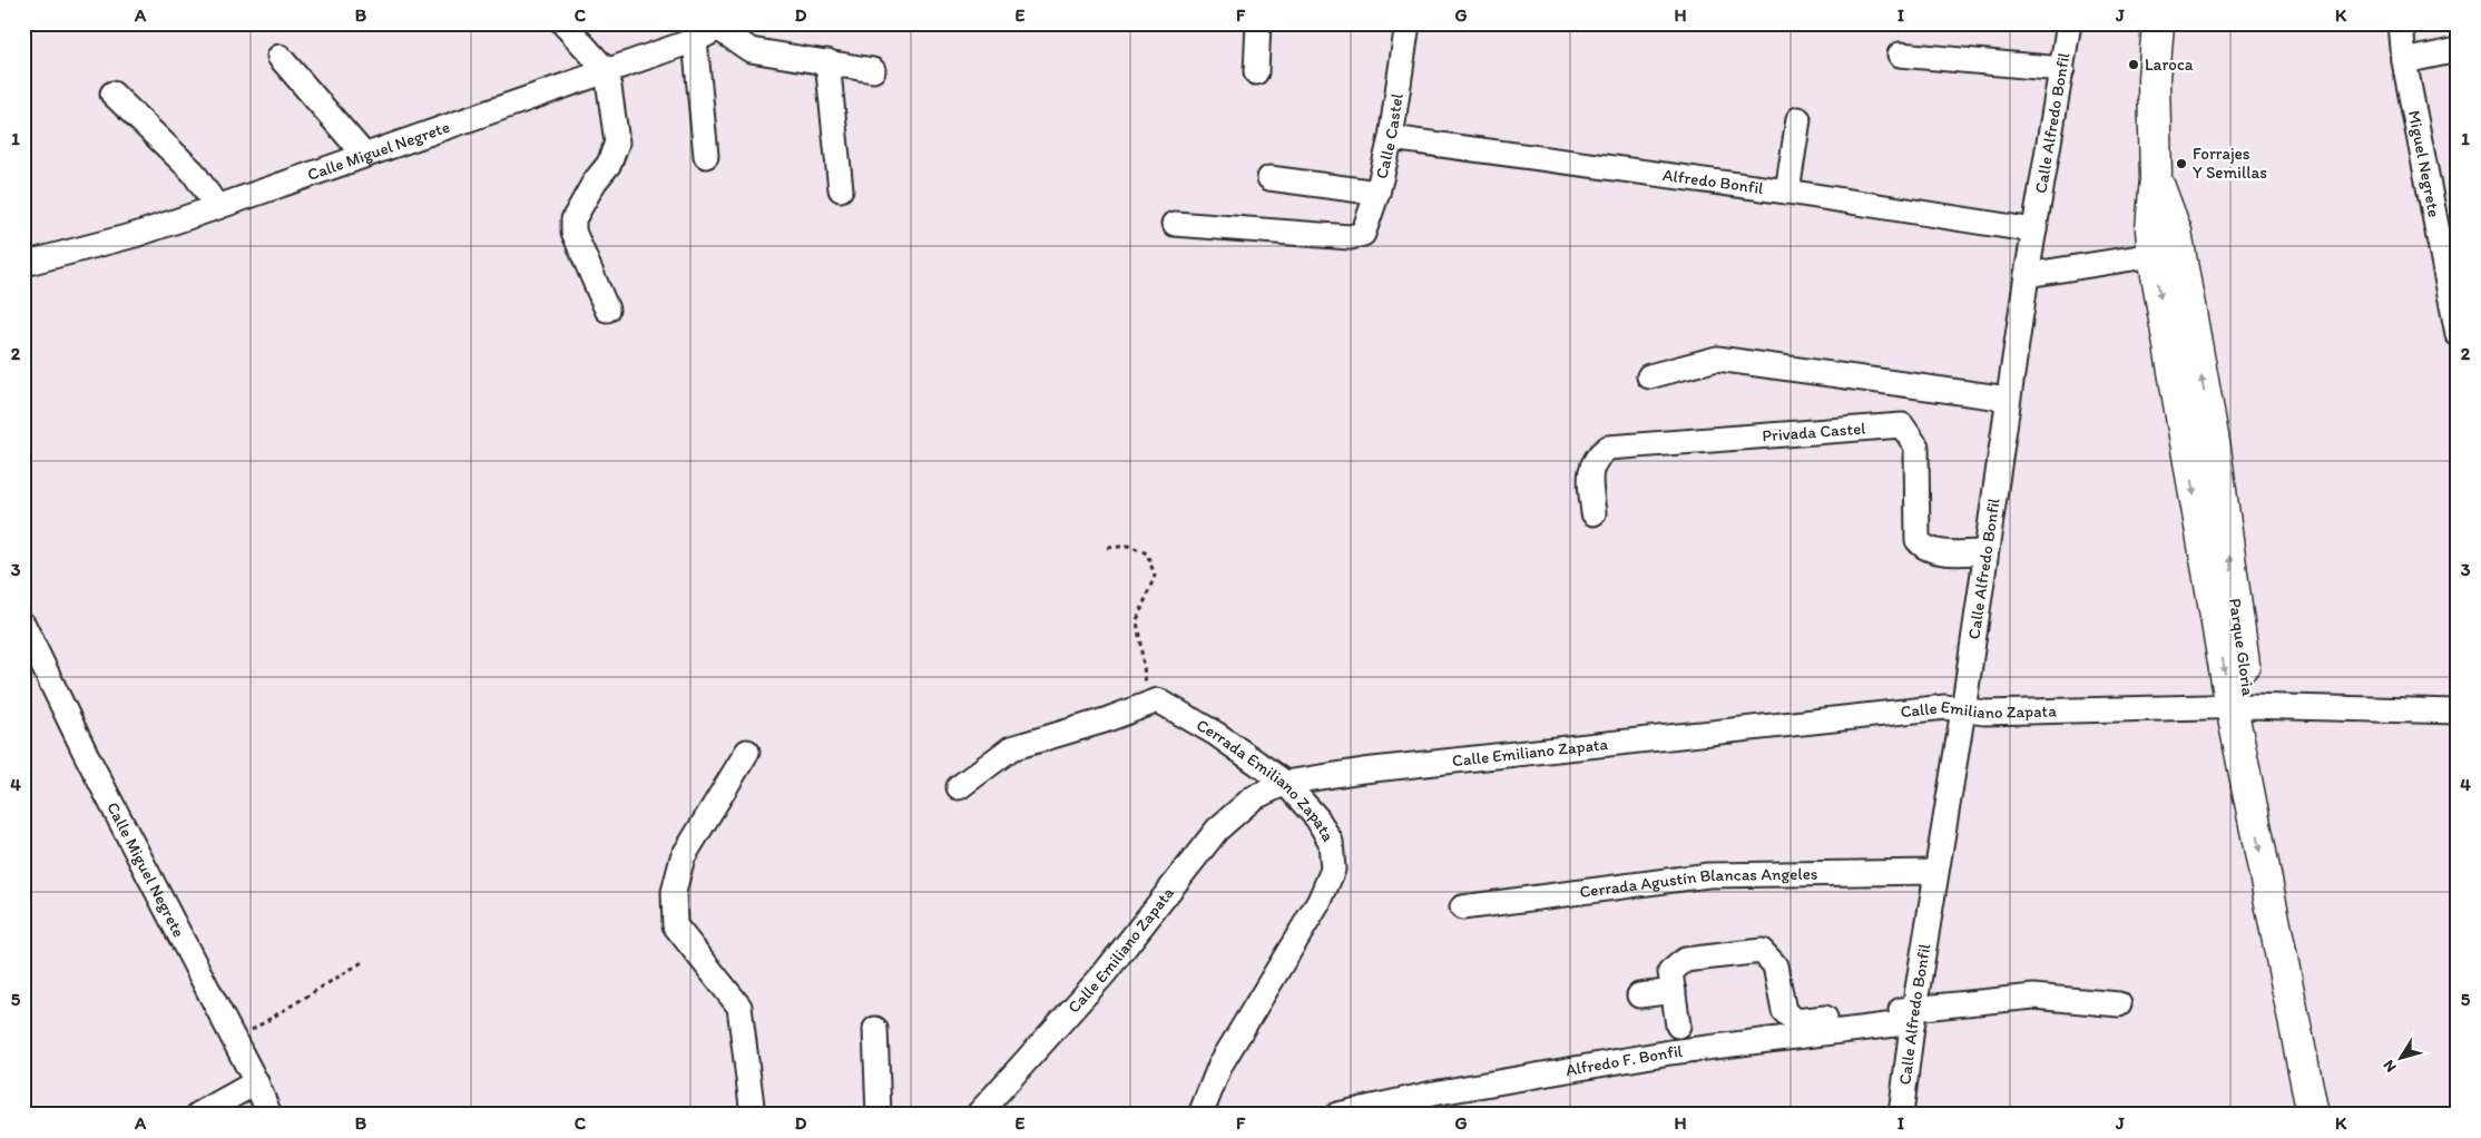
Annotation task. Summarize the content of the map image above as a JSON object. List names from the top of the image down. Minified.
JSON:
{"streets":{"main road":["Parque Gloria"],"street":["Calle Alfredo Bonfil","Calle Castel","Calle Miguel Negrete","Miguel Negrete","Alfredo Bonfil","Privada Castel","Calle Emiliano Zapata","Cerrada Emiliano Zapata","Cerrada Agustín Blancas Angeles","Alfredo F. Bonfil"]},"crossings":[["Calle Alfredo Bonfil","Alfredo Bonfil"],["Calle Alfredo Bonfil","Privada Castel"],["Calle Alfredo Bonfil","Calle Emiliano Zapata"],["Calle Alfredo Bonfil","Cerrada Agustín Blancas Angeles"],["Calle Alfredo Bonfil","Alfredo F. Bonfil"],["Calle Castel","Alfredo Bonfil"],["Parque Gloria","Calle Emiliano Zapata"],["Calle Emiliano Zapata","Cerrada Emiliano Zapata"]],"places":["Laroca","Forrajes Y Semillas"],"north":"bottom left","grid":{"columns":["A","B","C","D","E","F","G","H","I","J","K"],"rows":["1","2","3","4","5"]}}
